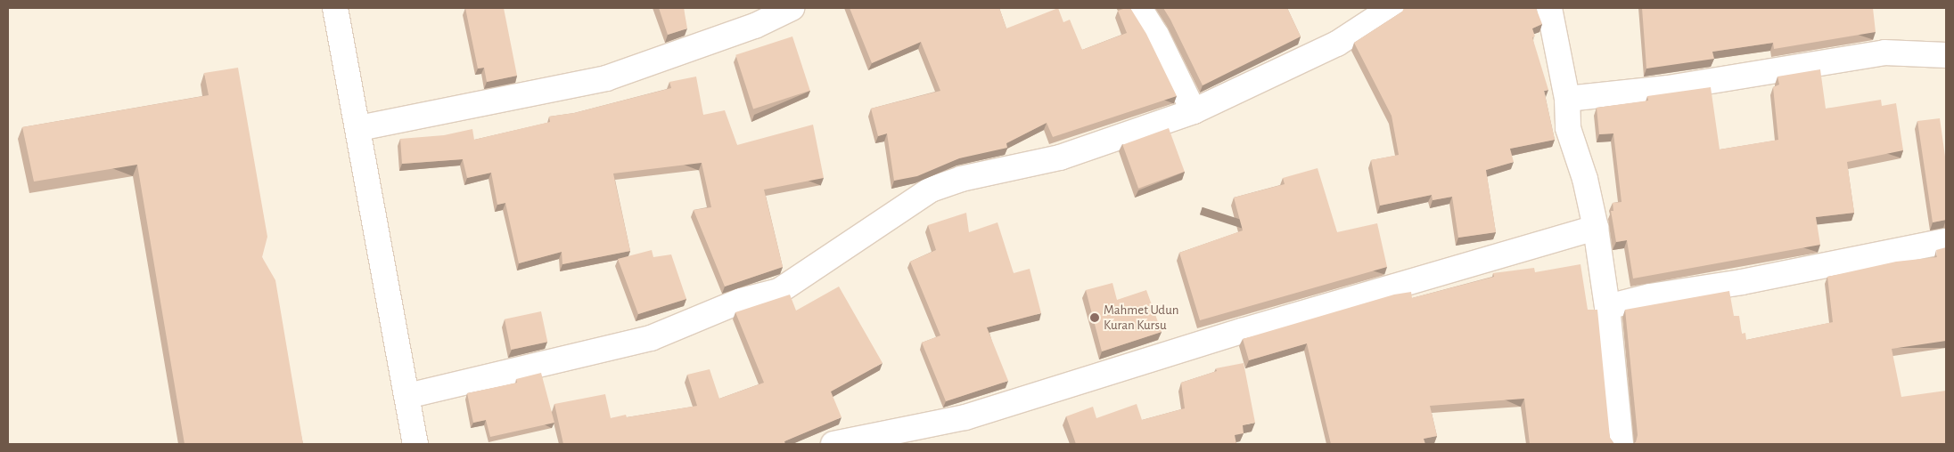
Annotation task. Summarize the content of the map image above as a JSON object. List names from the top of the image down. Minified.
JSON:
{"places":["Mahmet Udun Kuran Kursu"]}
